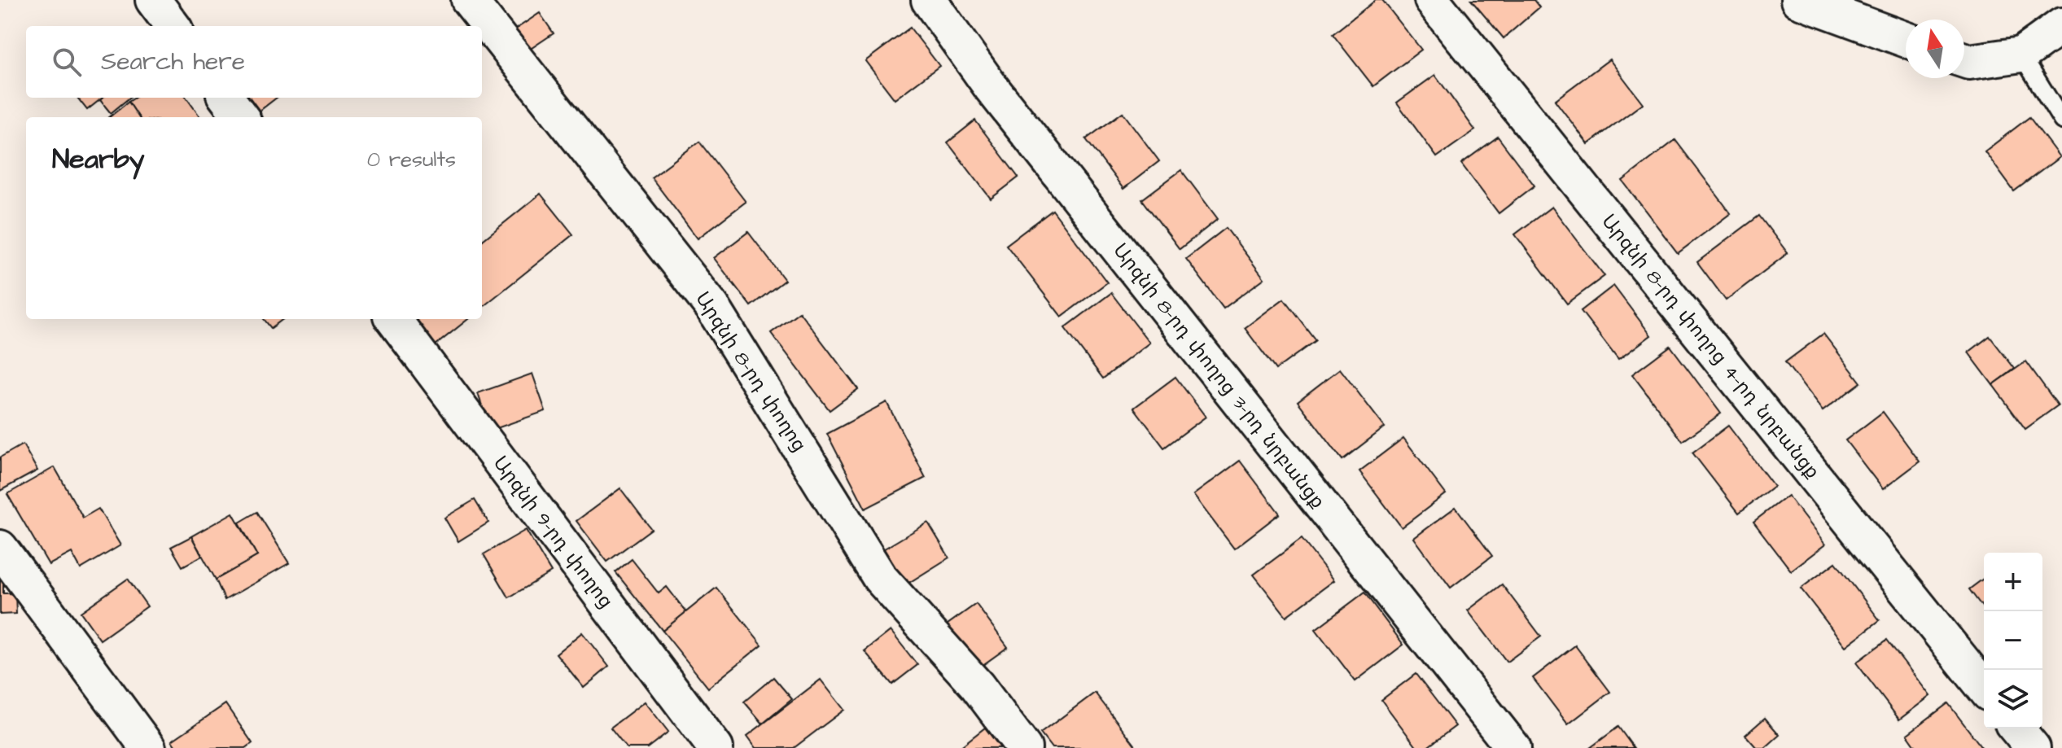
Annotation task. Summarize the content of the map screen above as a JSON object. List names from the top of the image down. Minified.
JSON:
{"streets":{"street":["Արզնի 8-րդ փողոց 4-րդ նրբանցք","Արզնի 8-րդ փողոց","Արզնի 8-րդ փողոց 3-րդ նրբանցք","Արզնի 9-րդ փողոց"]},"north":"top","page":{"search":"Search here","heading":["Nearby","0 results"],"map_buttons":["+","−"]}}
